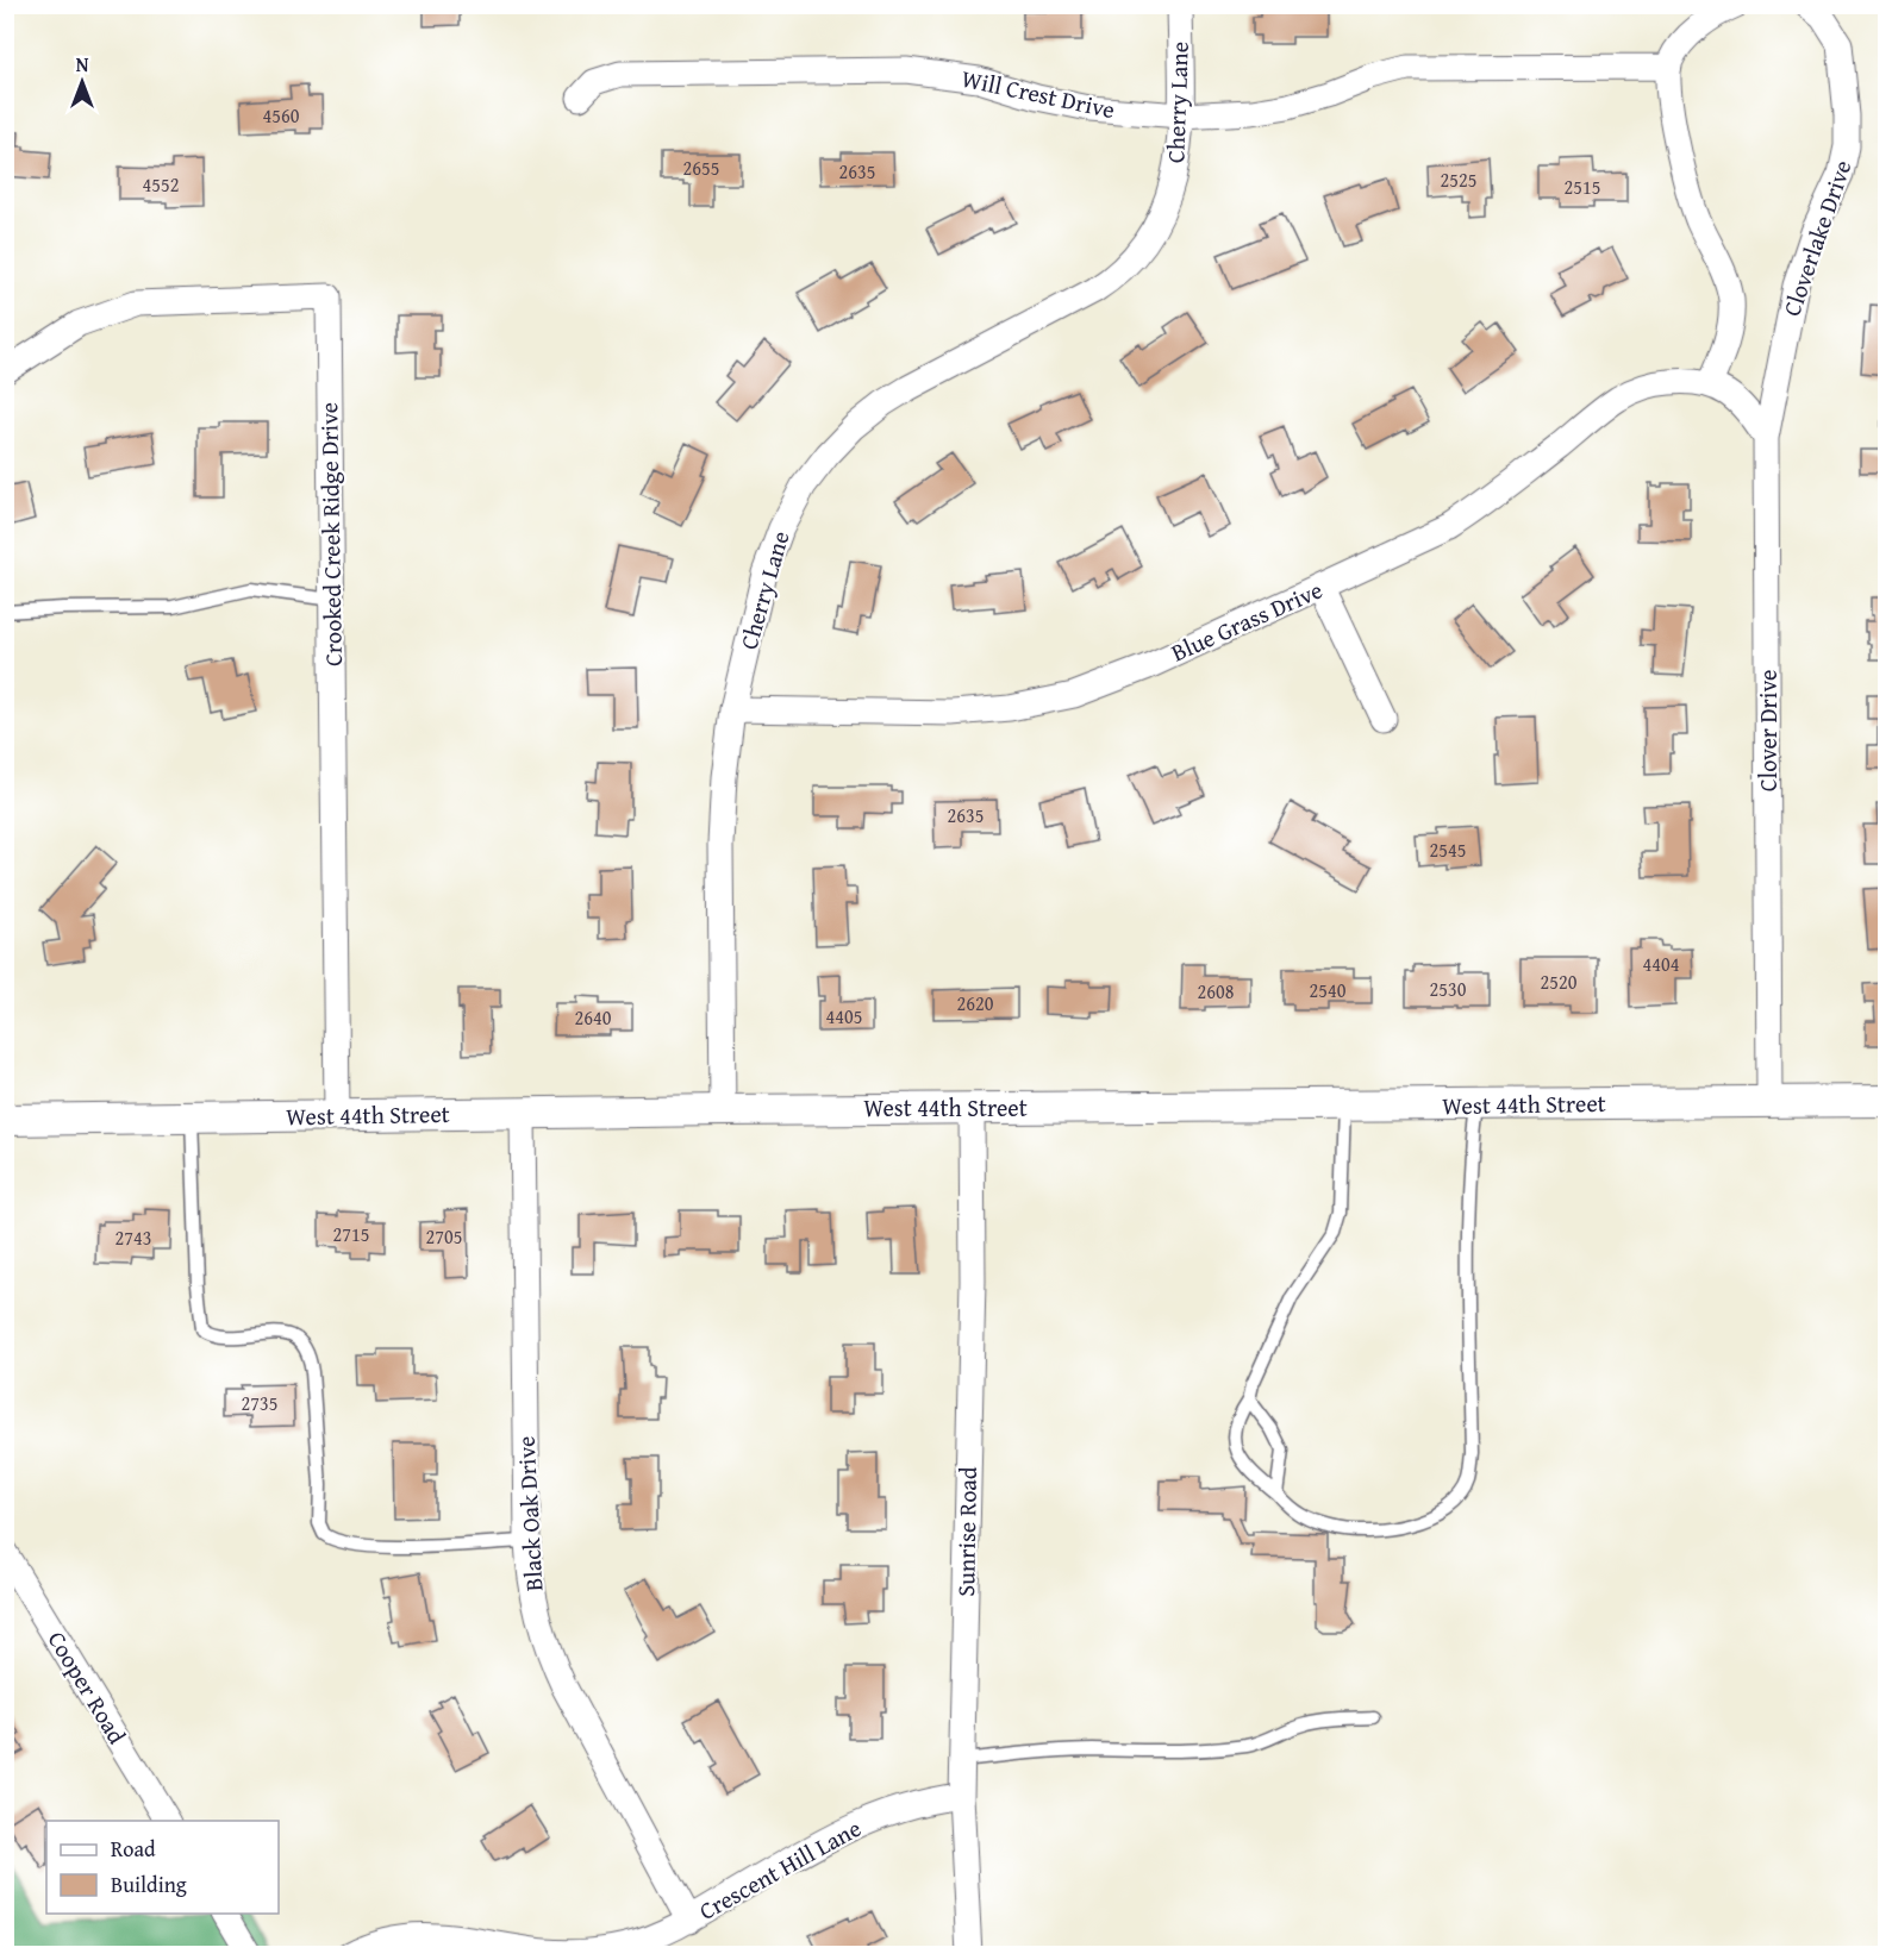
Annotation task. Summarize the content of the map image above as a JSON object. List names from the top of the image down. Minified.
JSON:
{"streets":{"street":["Will Crest Drive","Cherry Lane","Cloverlake Drive","Crooked Creek Ridge Drive","Blue Grass Drive","Clover Drive","West 44th Street","Black Oak Drive","Sunrise Road","Cooper Road","Crescent Hill Lane"]},"crossings":[["Will Crest Drive","Cherry Lane"],["Cherry Lane","Blue Grass Drive"],["Cherry Lane","West 44th Street"],["Cloverlake Drive","Clover Drive"],["Crooked Creek Ridge Drive","West 44th Street"],["Clover Drive","West 44th Street"],["West 44th Street","Black Oak Drive"],["West 44th Street","Sunrise Road"],["Black Oak Drive","Crescent Hill Lane"],["Sunrise Road","Crescent Hill Lane"]],"house_numbers":["4560","2655","2635","2525","4552","2515","2635","2545","4404","2520","2530","2540","2608","2620","4405","2640","2715","2705","2743","2735"],"legend":["Road","Building"],"north":"top"}
